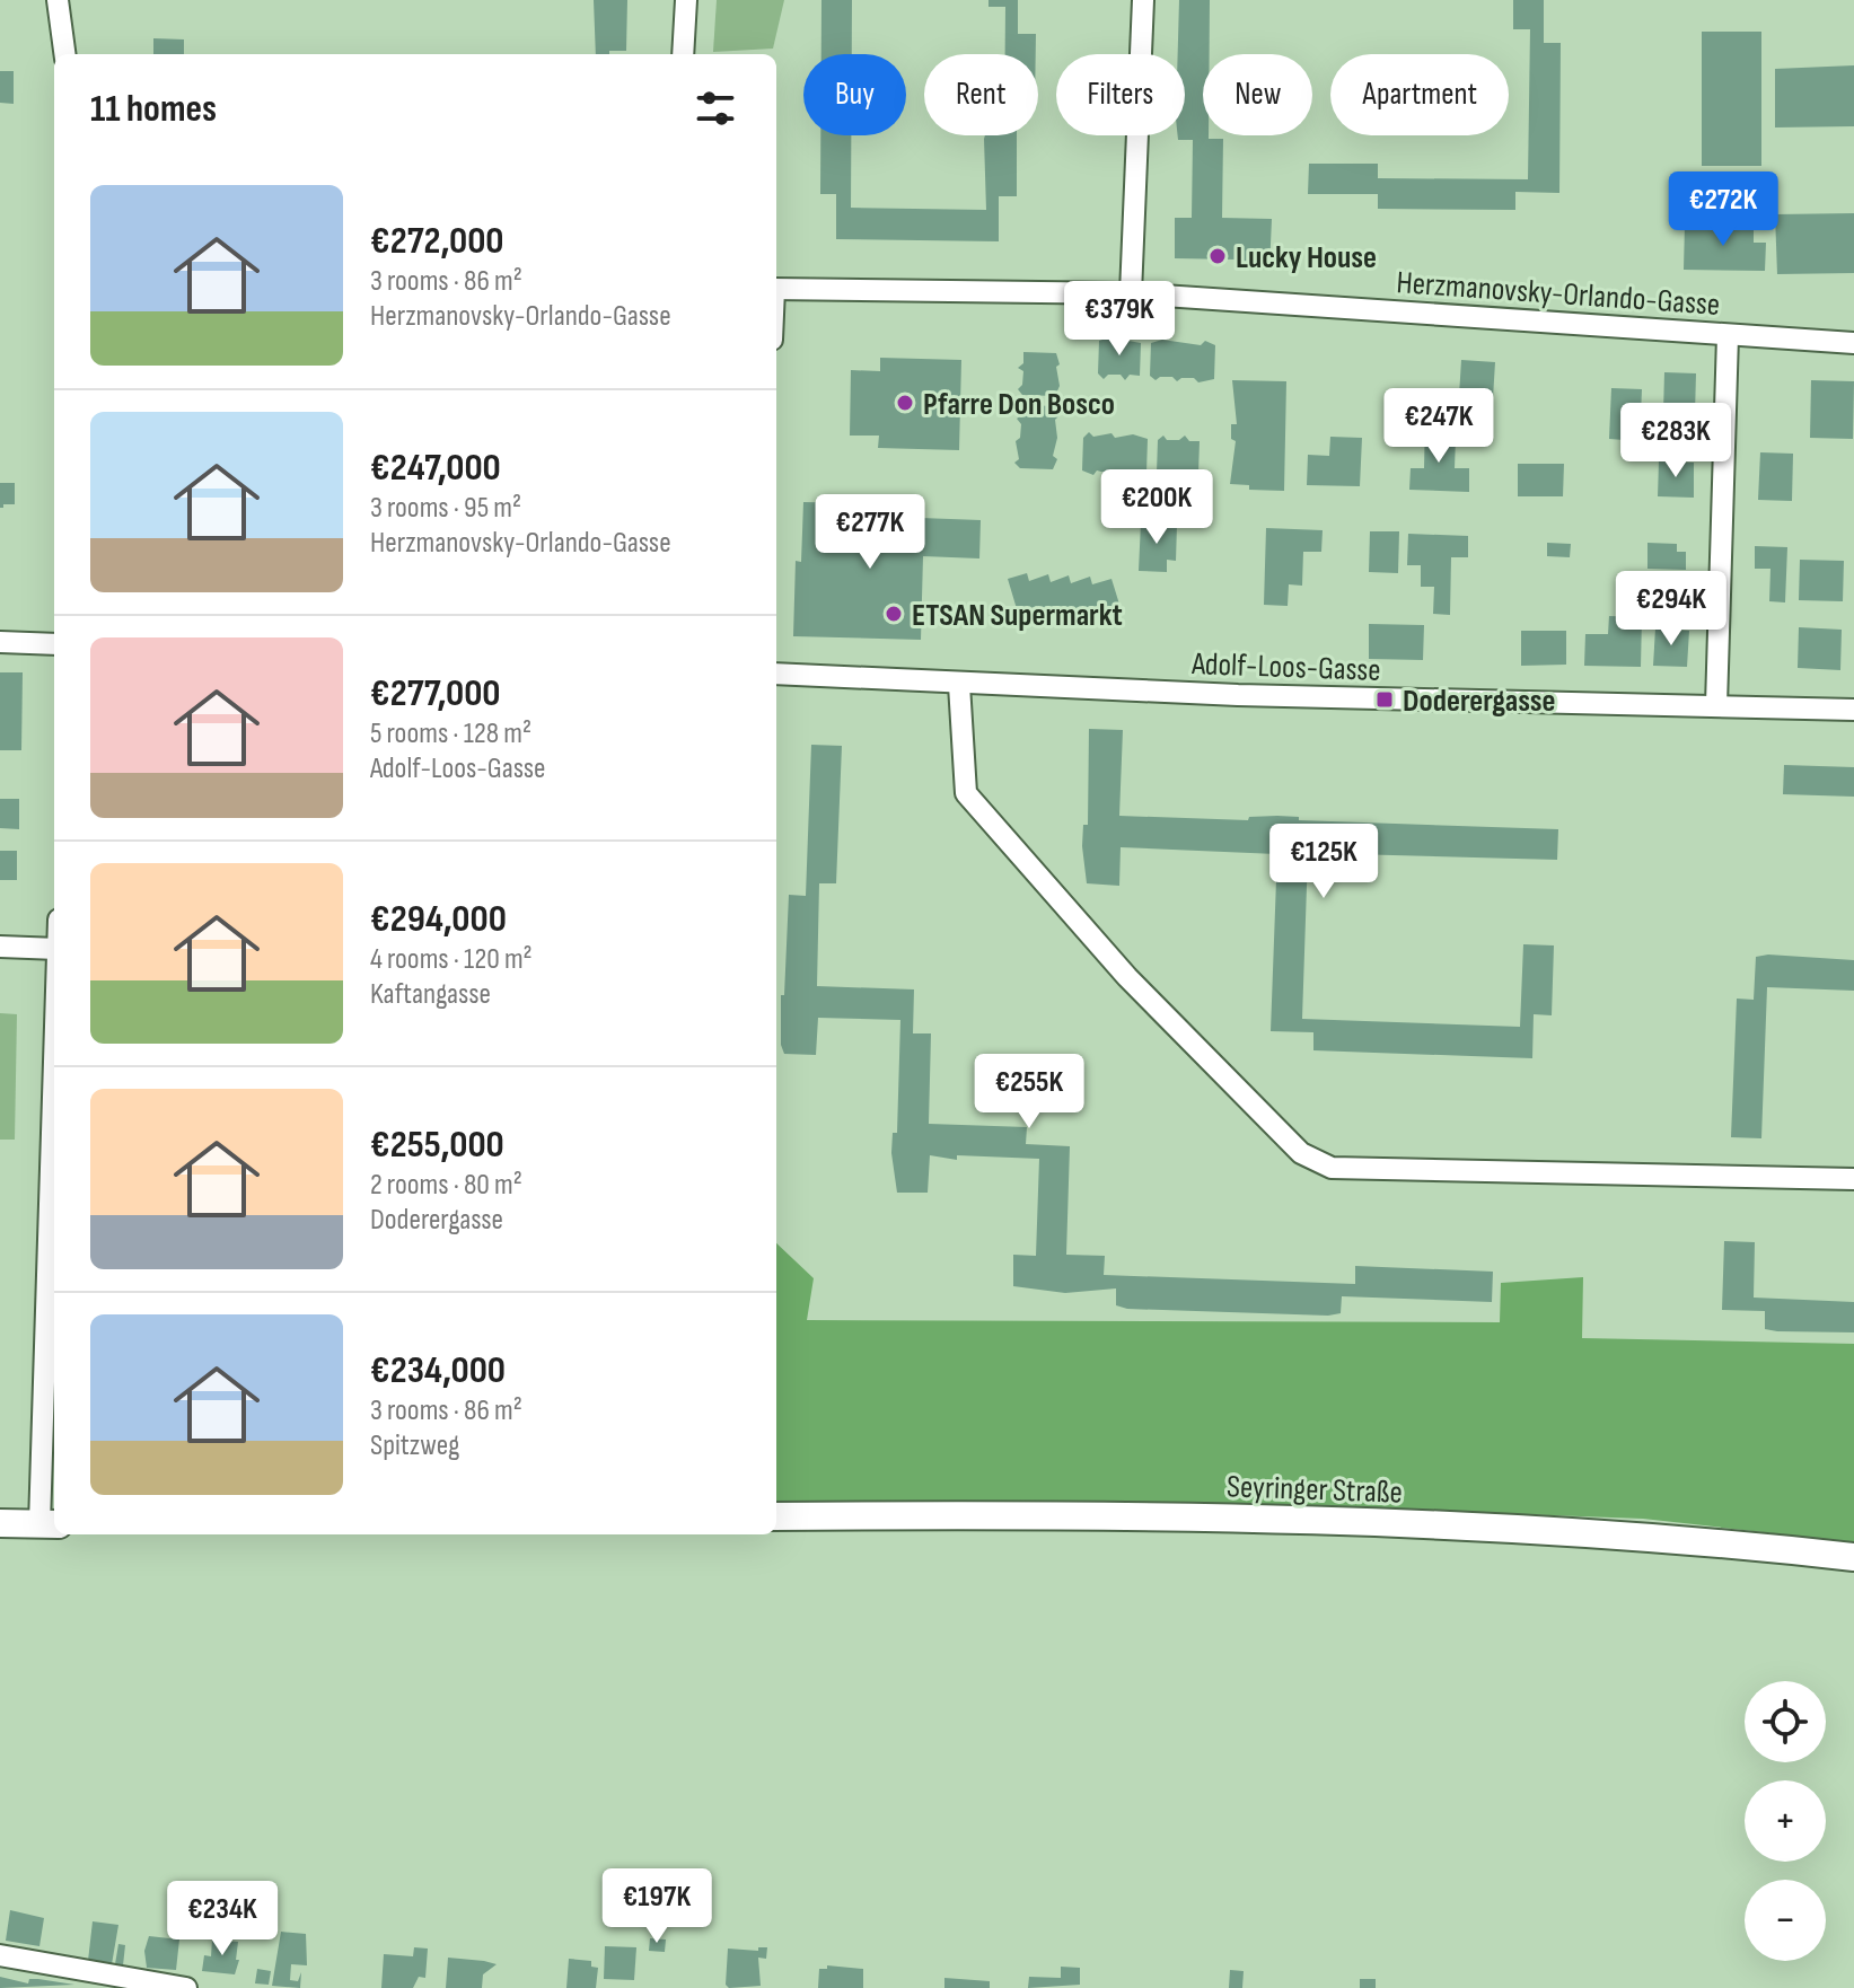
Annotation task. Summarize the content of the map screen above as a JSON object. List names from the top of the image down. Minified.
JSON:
{"streets":{"main road":["Seyringer Straße"],"street":["Herzmanovsky-Orlando-Gasse","Adolf-Loos-Gasse"]},"places":{"other":["Lucky House","Pfarre Don Bosco","ETSAN Supermarkt"],"transit":["Doderergasse"]},"page":{"chip":["Buy","Rent","Filters","New","Apartment"],"heading":"11 homes","list":[{"name":"€272,000","note":"3 rooms · 86 m² · Herzmanovsky-Orlando-Gasse"},{"name":"€247,000","note":"3 rooms · 95 m² · Herzmanovsky-Orlando-Gasse"},{"name":"€277,000","note":"5 rooms · 128 m² · Adolf-Loos-Gasse"},{"name":"€294,000","note":"4 rooms · 120 m² · Kaftangasse"},{"name":"€255,000","note":"2 rooms · 80 m² · Doderergasse"},{"name":"€234,000","note":"3 rooms · 86 m² · Spitzweg"}],"price":["€272K","€379K","€247K","€283K","€200K","€277K","€294K","€125K","€255K","€197K","€234K"],"map_buttons":["+","−"]}}
